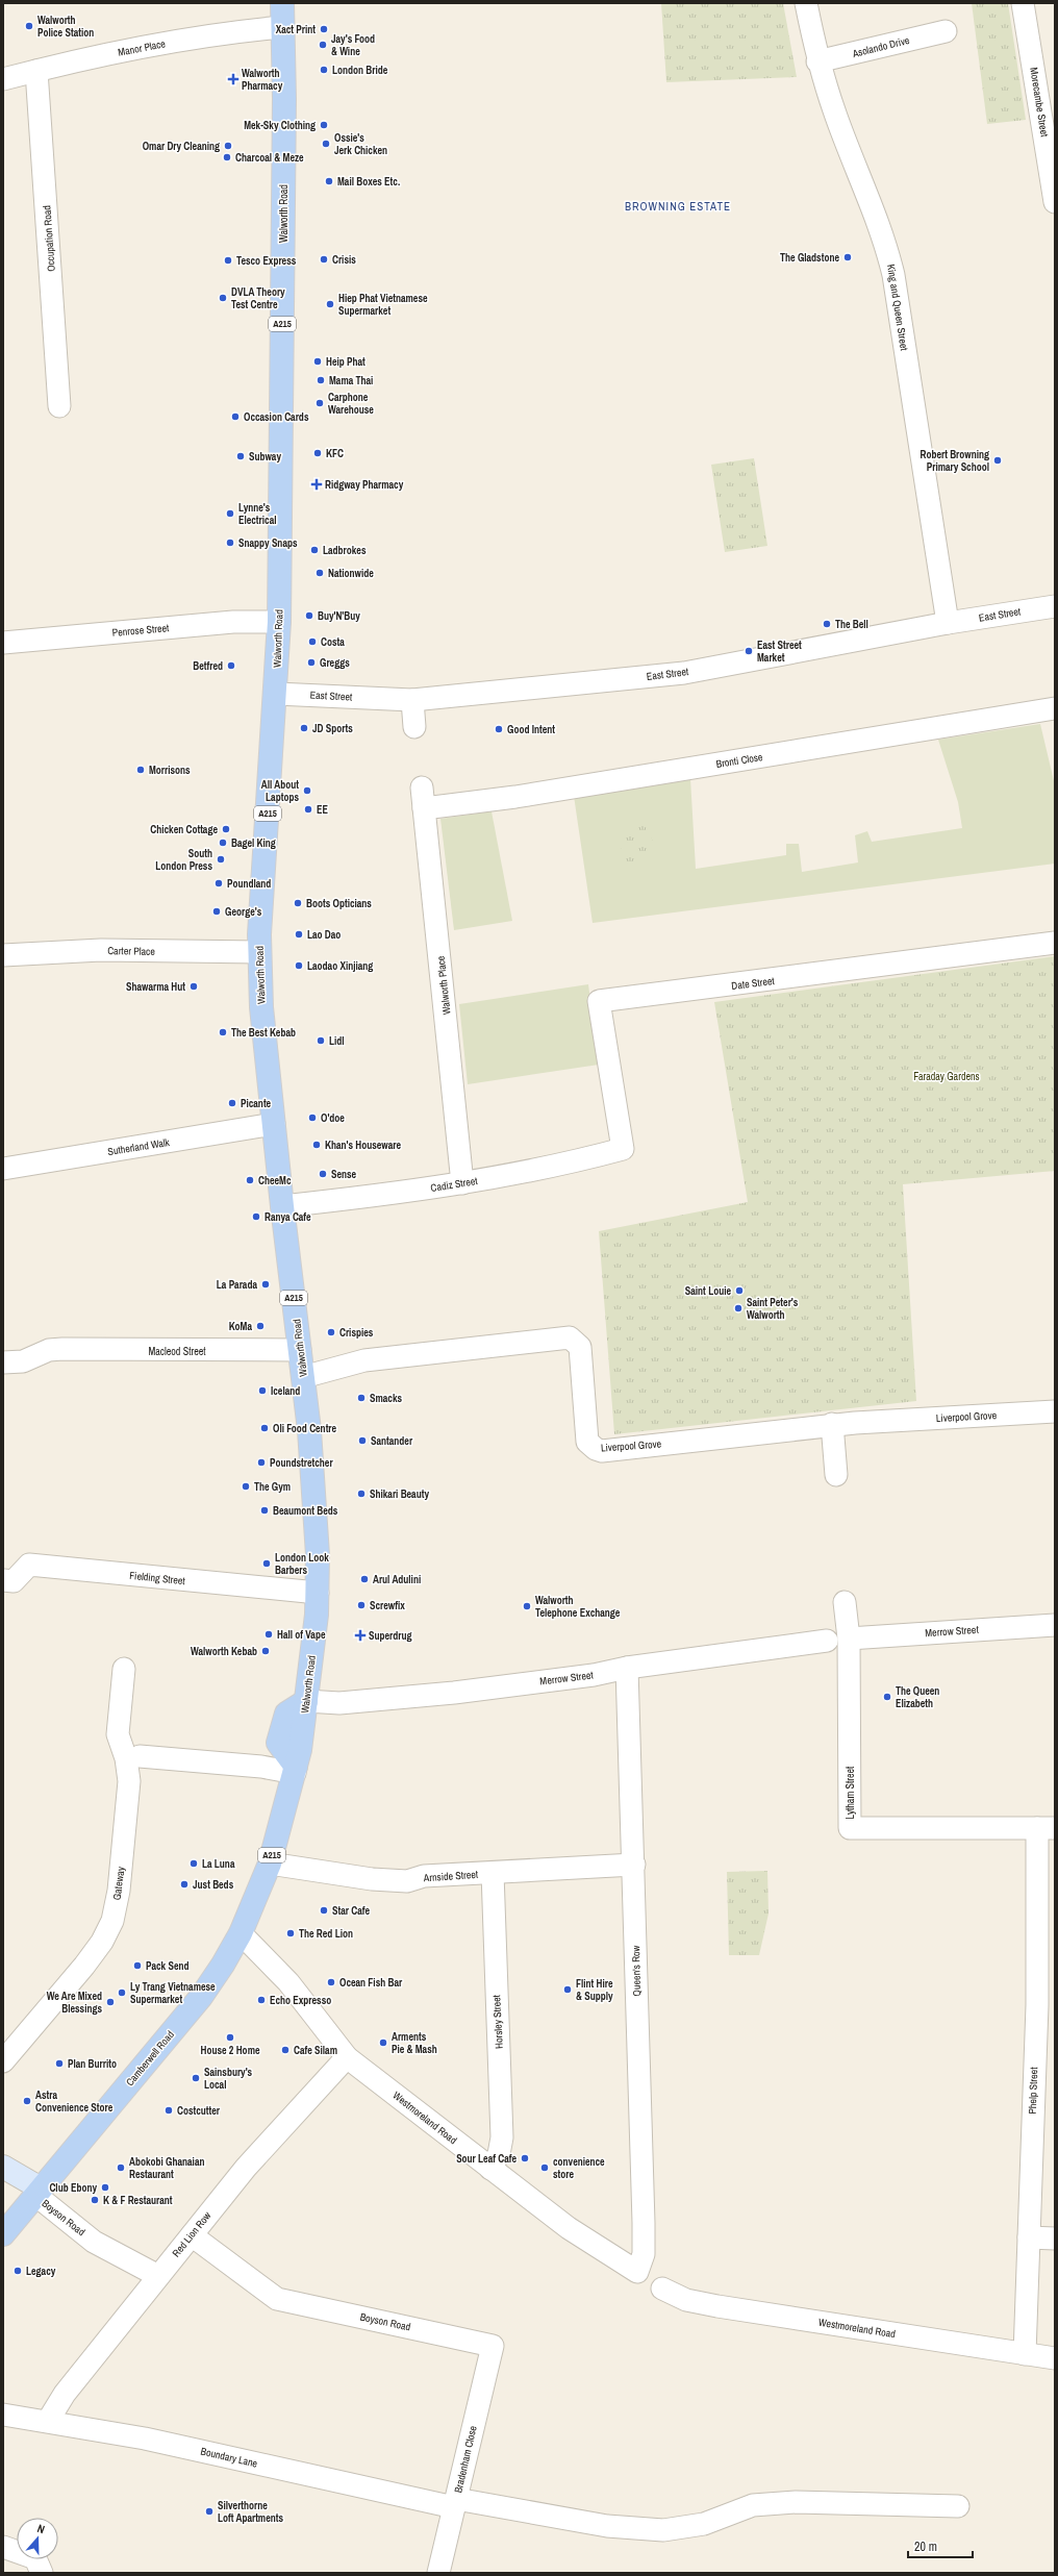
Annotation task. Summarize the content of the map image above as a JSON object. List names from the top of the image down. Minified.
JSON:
{"streets":{"main road":["Walworth Road","A215","Camberwell Road"],"street":["Asolando Drive","Manor Place","Morecambe Street","Occupation Road","King and Queen Street","East Street","Penrose Street","Bronti Close","Carter Place","Date Street","Walworth Place","Sutherland Walk","Cadiz Street","Macleod Street","Liverpool Grove","Fielding Street","Merrow Street","Lytham Street","Arnside Street","Gateway","Queen's Row","Horsley Street","Phelp Street","Westmoreland Road","Boyson Road","Red Lion Row","Boundary Lane","Bradenham Close"]},"crossings":[["Asolando Drive","King and Queen Street"],["Manor Place","Walworth Road"],["Manor Place","Occupation Road"],["Walworth Road","East Street"],["Walworth Road","Penrose Street"],["Walworth Road","Carter Place"],["Walworth Road","Sutherland Walk"],["Walworth Road","Cadiz Street"],["Walworth Road","Macleod Street"],["Walworth Road","Liverpool Grove"],["Walworth Road","Fielding Street"],["Walworth Road","Merrow Street"],["Walworth Road","Arnside Street"],["Walworth Road","Camberwell Road"],["Walworth Road","Westmoreland Road"],["King and Queen Street","East Street"],["Bronti Close","Walworth Place"],["Date Street","Cadiz Street"],["Walworth Place","Cadiz Street"],["Merrow Street","Lytham Street"],["Merrow Street","Queen's Row"],["Lytham Street","Phelp Street"],["Arnside Street","Queen's Row"],["Arnside Street","Horsley Street"],["Queen's Row","Westmoreland Road"],["Horsley Street","Westmoreland Road"],["Camberwell Road","Westmoreland Road"],["Camberwell Road","Boyson Road"],["Phelp Street","Westmoreland Road"],["Westmoreland Road","Red Lion Row"],["Boyson Road","Red Lion Row"],["Boyson Road","Bradenham Close"],["Red Lion Row","Boundary Lane"],["Boundary Lane","Bradenham Close"]],"districts":["BROWNING ESTATE"],"parks":["Faraday Gardens"],"places":{"other":["Walworth Police Station","Xact Print","Jay's Food & Wine","London Bride","Mek-Sky Clothing","Ossie's Jerk Chicken","Omar Dry Cleaning","Charcoal & Meze","Mail Boxes Etc.","The Gladstone","Crisis","Tesco Express","DVLA Theory Test Centre","Hiep Phat Vietnamese Supermarket","Heip Phat","Mama Thai","Carphone Warehouse","Occasion Cards","KFC","Subway","Robert Browning Primary School","Lynne's Electrical","Snappy Snaps","Ladbrokes","Nationwide","Buy'N'Buy","The Bell","Costa","East Street Market","Greggs","Betfred","JD Sports","Good Intent","Morrisons","All About Laptops","EE","Chicken Cottage","Bagel King","South London Press","Poundland","Boots Opticians","George's","Lao Dao","Laodao Xinjiang","Shawarma Hut","The Best Kebab","Lidl","Picante","O'doe","Khan's Houseware","Sense","CheeMc","Ranya Cafe","La Parada","Saint Louie","Saint Peter's Walworth","KoMa","Crispies","Iceland","Smacks","Oli Food Centre","Santander","Poundstretcher","The Gym","Shikari Beauty","Beaumont Beds","London Look Barbers","Arul Adulini","Screwfix","Walworth Telephone Exchange","Hall of Vape","Walworth Kebab","The Queen Elizabeth","La Luna","Just Beds","Star Cafe","The Red Lion","Pack Send","Ocean Fish Bar","Flint Hire & Supply","Ly Trang Vietnamese Supermarket","Echo Expresso","We Are Mixed Blessings","House 2 Home","Arments Pie & Mash","Cafe Silam","Plan Burrito","Sainsbury's Local","Astra Convenience Store","Costcutter","Sour Leaf Cafe","Abokobi Ghanaian Restaurant","convenience store","Club Ebony","K & F Restaurant","Legacy","Silverthorne Loft Apartments"],"health":["Walworth Pharmacy","Ridgway Pharmacy","Superdrug"]},"scale_bar":"20 m","north":"top"}
